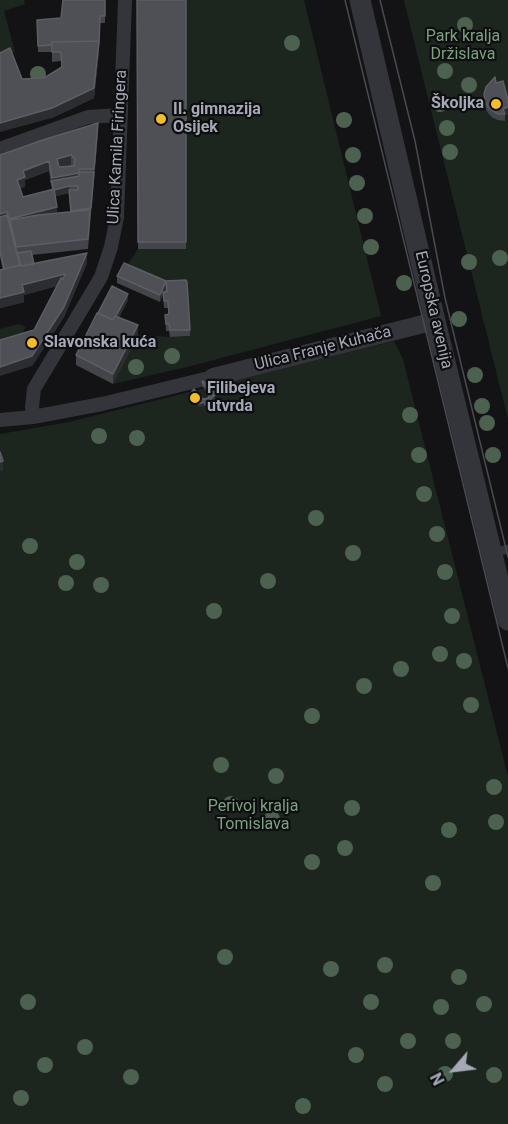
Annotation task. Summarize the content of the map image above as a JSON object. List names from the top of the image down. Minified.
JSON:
{"streets":{"street":["Ulica Kamila Firingera","Europska avenija","Ulica Franje Kuhača"]},"crossings":[["Ulica Kamila Firingera","Ulica Franje Kuhača"],["Europska avenija","Ulica Franje Kuhača"]],"parks":["Park kralja Držislava","Perivoj kralja Tomislava"],"places":["Školjka","II. gimnazija Osijek","Slavonska kuća","Filibejeva utvrda"],"north":"bottom left"}
